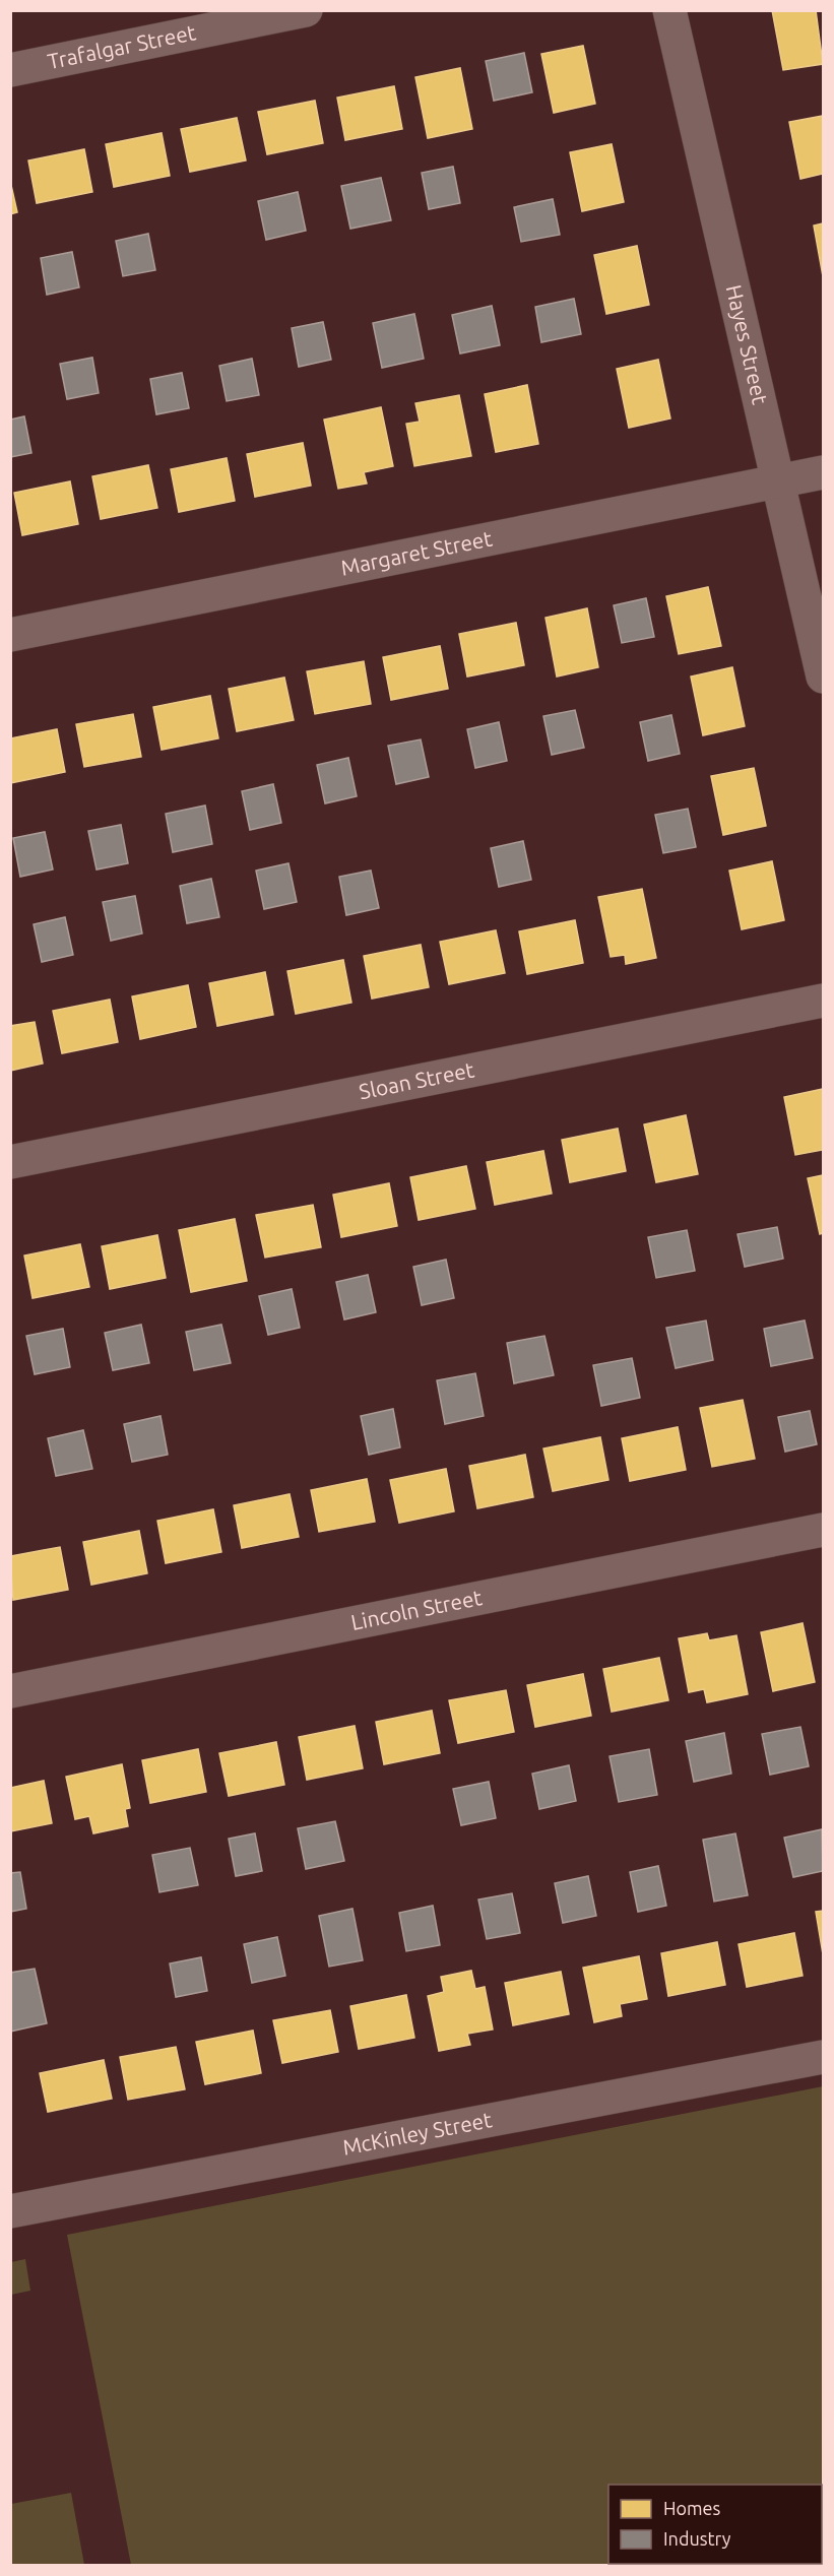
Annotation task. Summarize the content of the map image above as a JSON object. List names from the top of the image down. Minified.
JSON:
{"streets":{"street":["Trafalgar Street","Hayes Street","Margaret Street","Sloan Street","Lincoln Street","McKinley Street"]},"crossings":[["Hayes Street","Margaret Street"]],"legend":["Homes","Industry"]}
